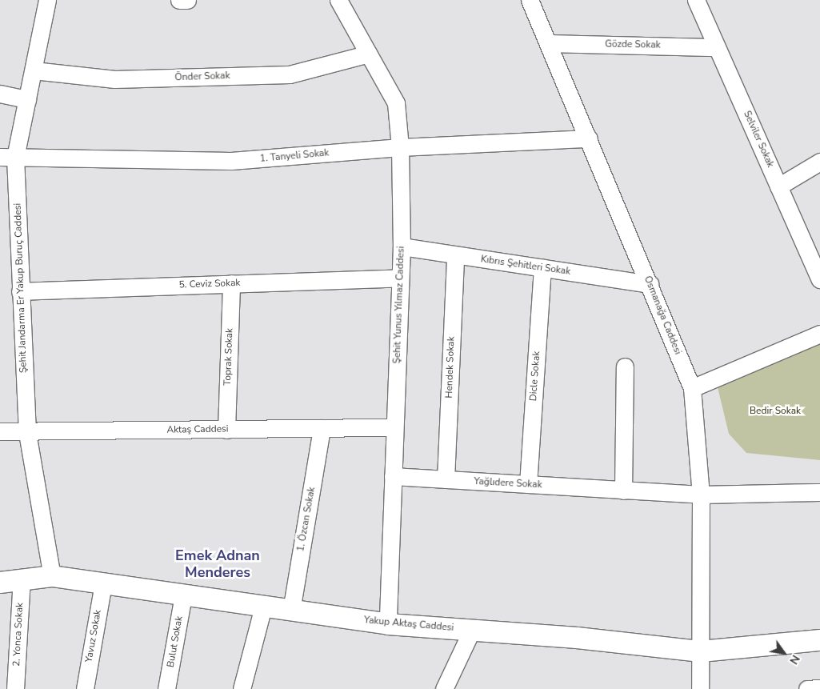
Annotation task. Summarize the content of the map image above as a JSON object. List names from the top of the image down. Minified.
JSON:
{"streets":{"main road":["Yakup Aktaş Caddesi"],"street":["Gözde Sokak","Önder Sokak","Selviler Sokak","1. Tanyeli Sokak","Kıbrıs Şehitleri Sokak","5. Ceviz Sokak","Şehit Jandarma Er Yakup Buruç Caddesi","Şehit Yunus Yılmaz Caddesi","Osmanağa Caddesi","Toprak Sokak","Hendek Sokak","Dicle Sokak","Aktaş Caddesi","Yağlıdere Sokak","1. Özcan Sokak","2. Yonca Sokak","Yavuz Sokak","Bulut Sokak"]},"crossings":[["Gözde Sokak","Selviler Sokak"],["Gözde Sokak","Osmanağa Caddesi"],["Önder Sokak","Şehit Jandarma Er Yakup Buruç Caddesi"],["Önder Sokak","Şehit Yunus Yılmaz Caddesi"],["1. Tanyeli Sokak","Şehit Jandarma Er Yakup Buruç Caddesi"],["1. Tanyeli Sokak","Şehit Yunus Yılmaz Caddesi"],["1. Tanyeli Sokak","Osmanağa Caddesi"],["Kıbrıs Şehitleri Sokak","Şehit Yunus Yılmaz Caddesi"],["Kıbrıs Şehitleri Sokak","Osmanağa Caddesi"],["Kıbrıs Şehitleri Sokak","Hendek Sokak"],["Kıbrıs Şehitleri Sokak","Dicle Sokak"],["5. Ceviz Sokak","Şehit Jandarma Er Yakup Buruç Caddesi"],["5. Ceviz Sokak","Şehit Yunus Yılmaz Caddesi"],["5. Ceviz Sokak","Toprak Sokak"],["Şehit Jandarma Er Yakup Buruç Caddesi","Aktaş Caddesi"],["Şehit Jandarma Er Yakup Buruç Caddesi","Yakup Aktaş Caddesi"],["Şehit Yunus Yılmaz Caddesi","Aktaş Caddesi"],["Şehit Yunus Yılmaz Caddesi","Yağlıdere Sokak"],["Şehit Yunus Yılmaz Caddesi","Yakup Aktaş Caddesi"],["Osmanağa Caddesi","Yağlıdere Sokak"],["Osmanağa Caddesi","Yakup Aktaş Caddesi"],["Toprak Sokak","Aktaş Caddesi"],["Hendek Sokak","Yağlıdere Sokak"],["Dicle Sokak","Yağlıdere Sokak"],["Aktaş Caddesi","1. Özcan Sokak"],["1. Özcan Sokak","Yakup Aktaş Caddesi"],["Yakup Aktaş Caddesi","2. Yonca Sokak"],["Yakup Aktaş Caddesi","Yavuz Sokak"],["Yakup Aktaş Caddesi","Bulut Sokak"]],"districts":["Emek Adnan Menderes"],"parks":["Bedir Sokak"],"north":"bottom right"}
